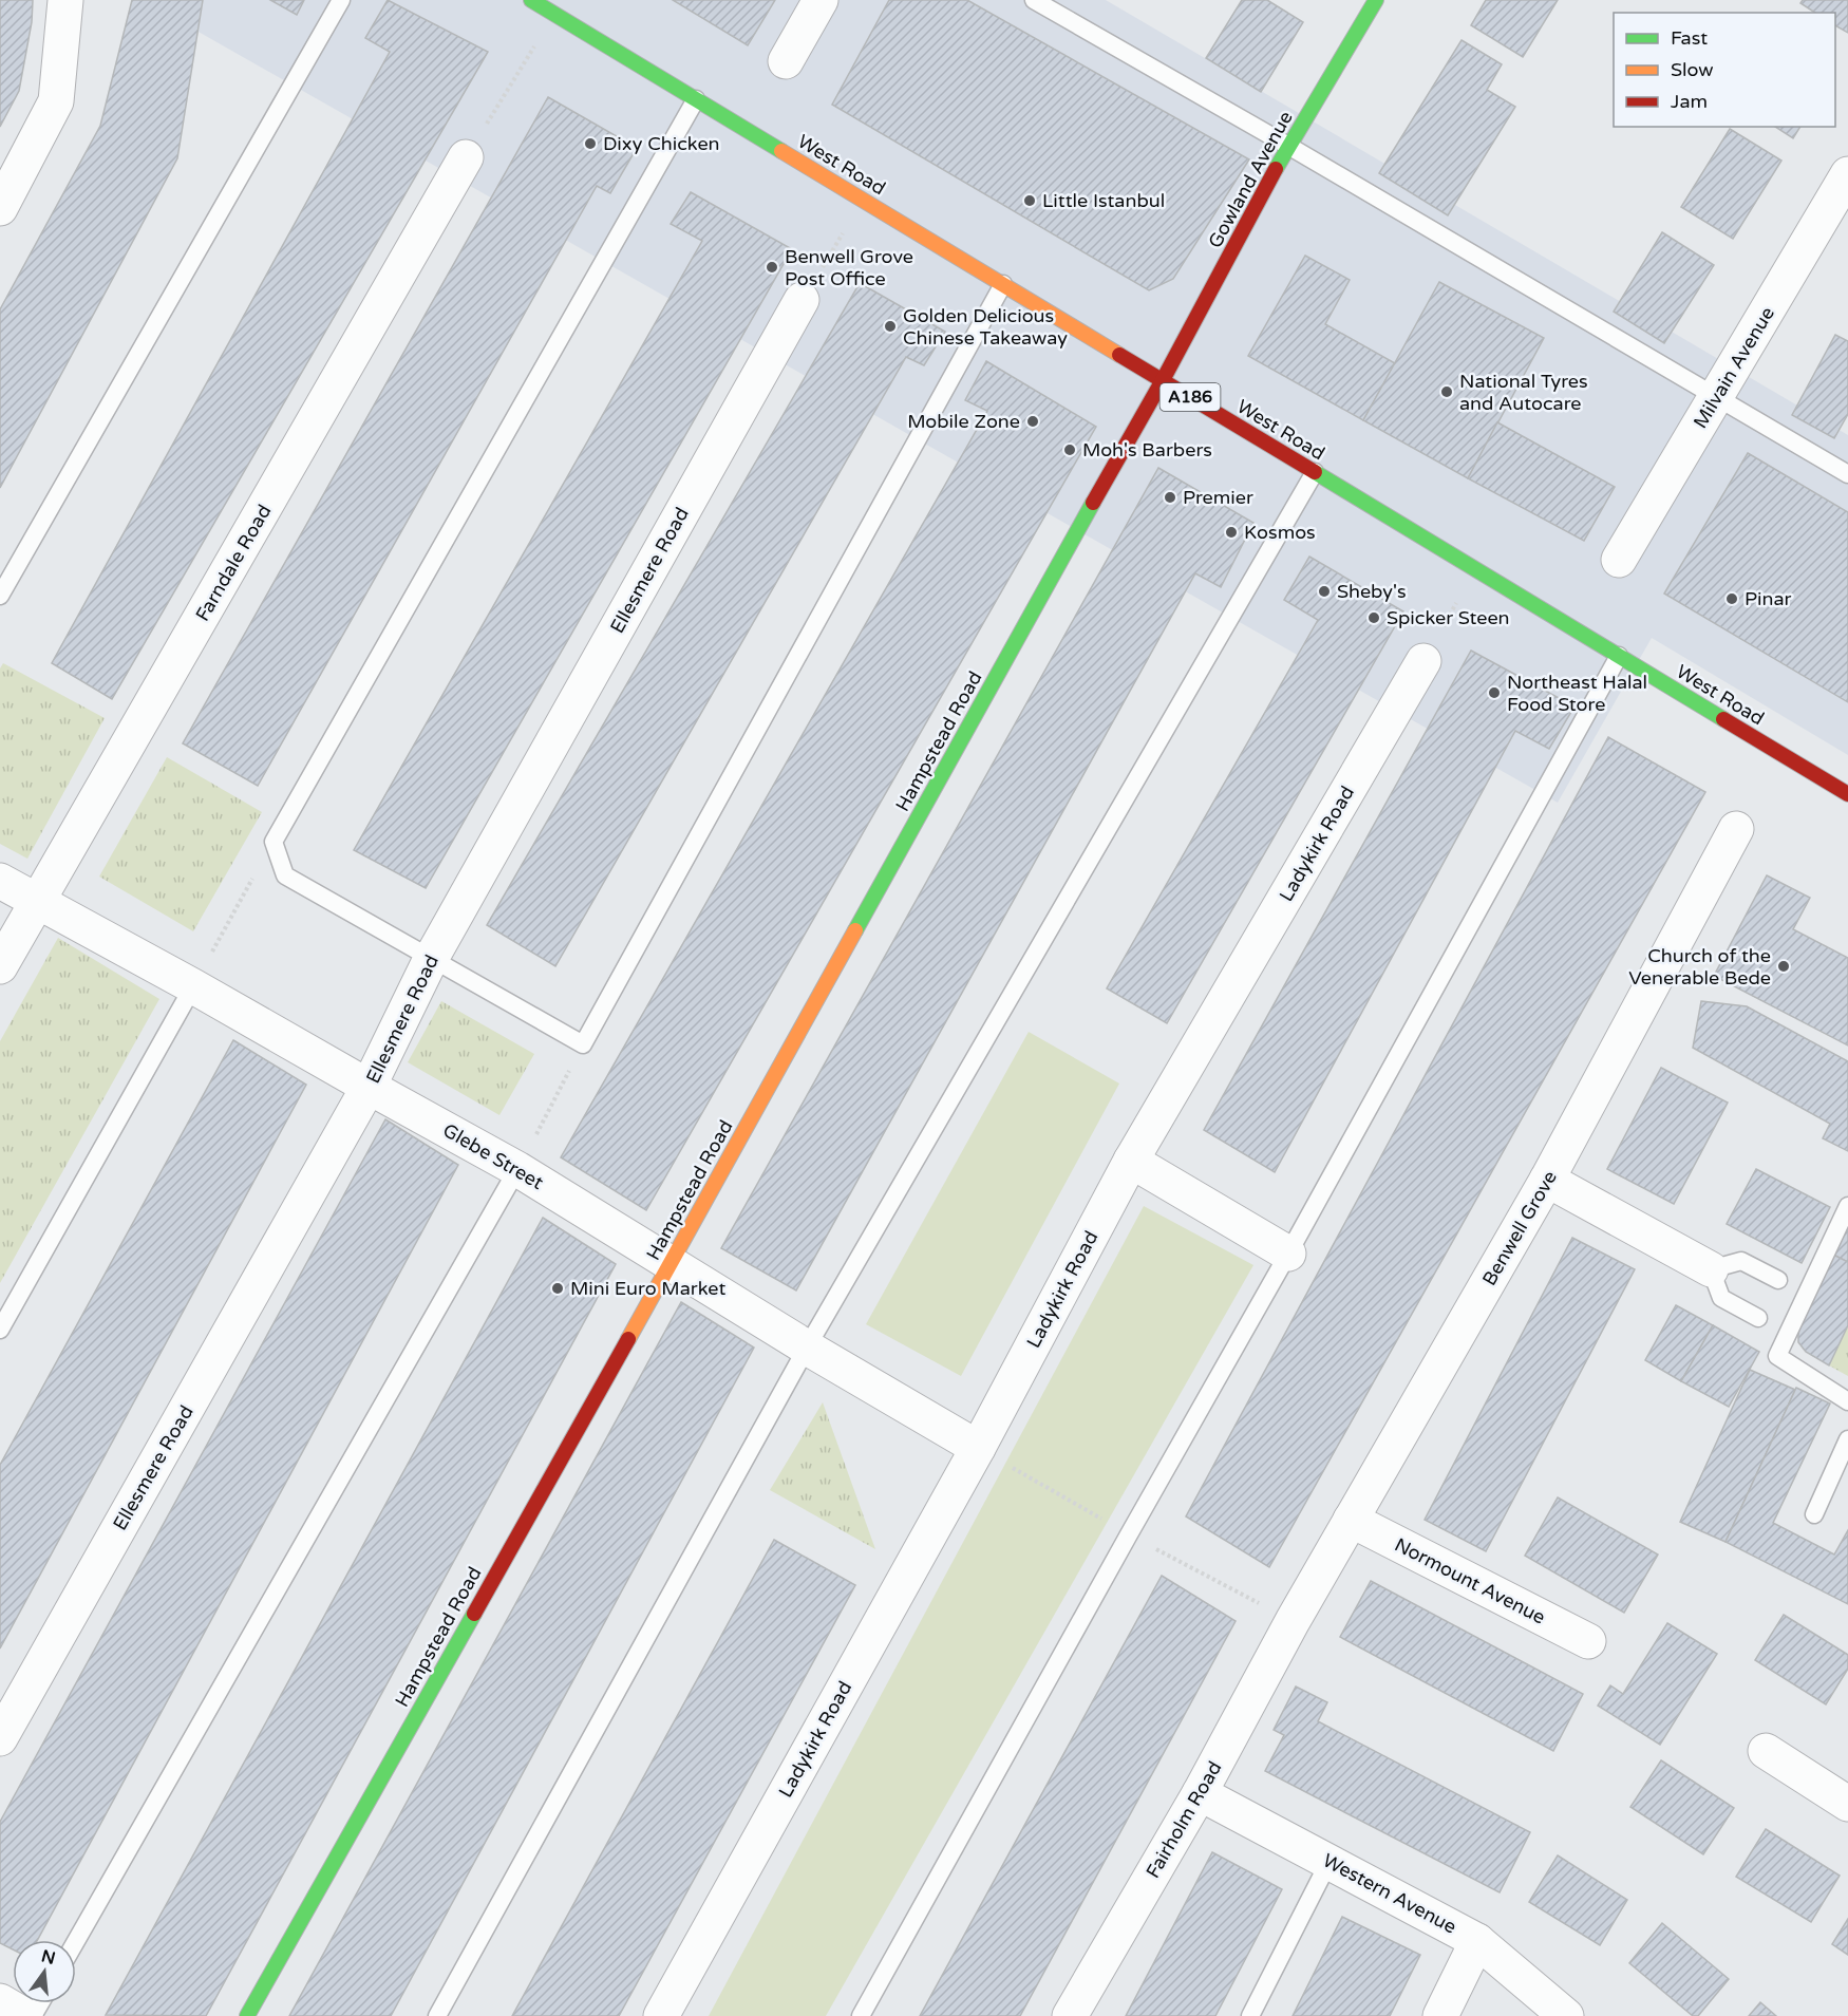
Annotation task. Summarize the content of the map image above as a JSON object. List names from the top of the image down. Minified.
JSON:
{"streets":{"street":["West Road","Gowland Avenue","Milvain Avenue","A186","Farndale Road","Ellesmere Road","Hampstead Road","Ladykirk Road","Glebe Street","Benwell Grove","Normount Avenue","Fairholm Road","Western Avenue"]},"crossings":[["West Road","Gowland Avenue"],["West Road","Hampstead Road"],["Gowland Avenue","Hampstead Road"],["Farndale Road","Glebe Street"],["Ellesmere Road","Glebe Street"],["Hampstead Road","Glebe Street"],["Ladykirk Road","Glebe Street"],["Benwell Grove","Normount Avenue"],["Benwell Grove","Fairholm Road"],["Fairholm Road","Western Avenue"]],"places":["Dixy Chicken","Little Istanbul","Benwell Grove Post Office","Golden Delicious Chinese Takeaway","National Tyres and Autocare","Mobile Zone","Moh's Barbers","Premier","Kosmos","Sheby's","Pinar","Spicker Steen","Northeast Halal Food Store","Church of the Venerable Bede","Mini Euro Market"],"legend":["Fast","Slow","Jam"],"north":"top"}
